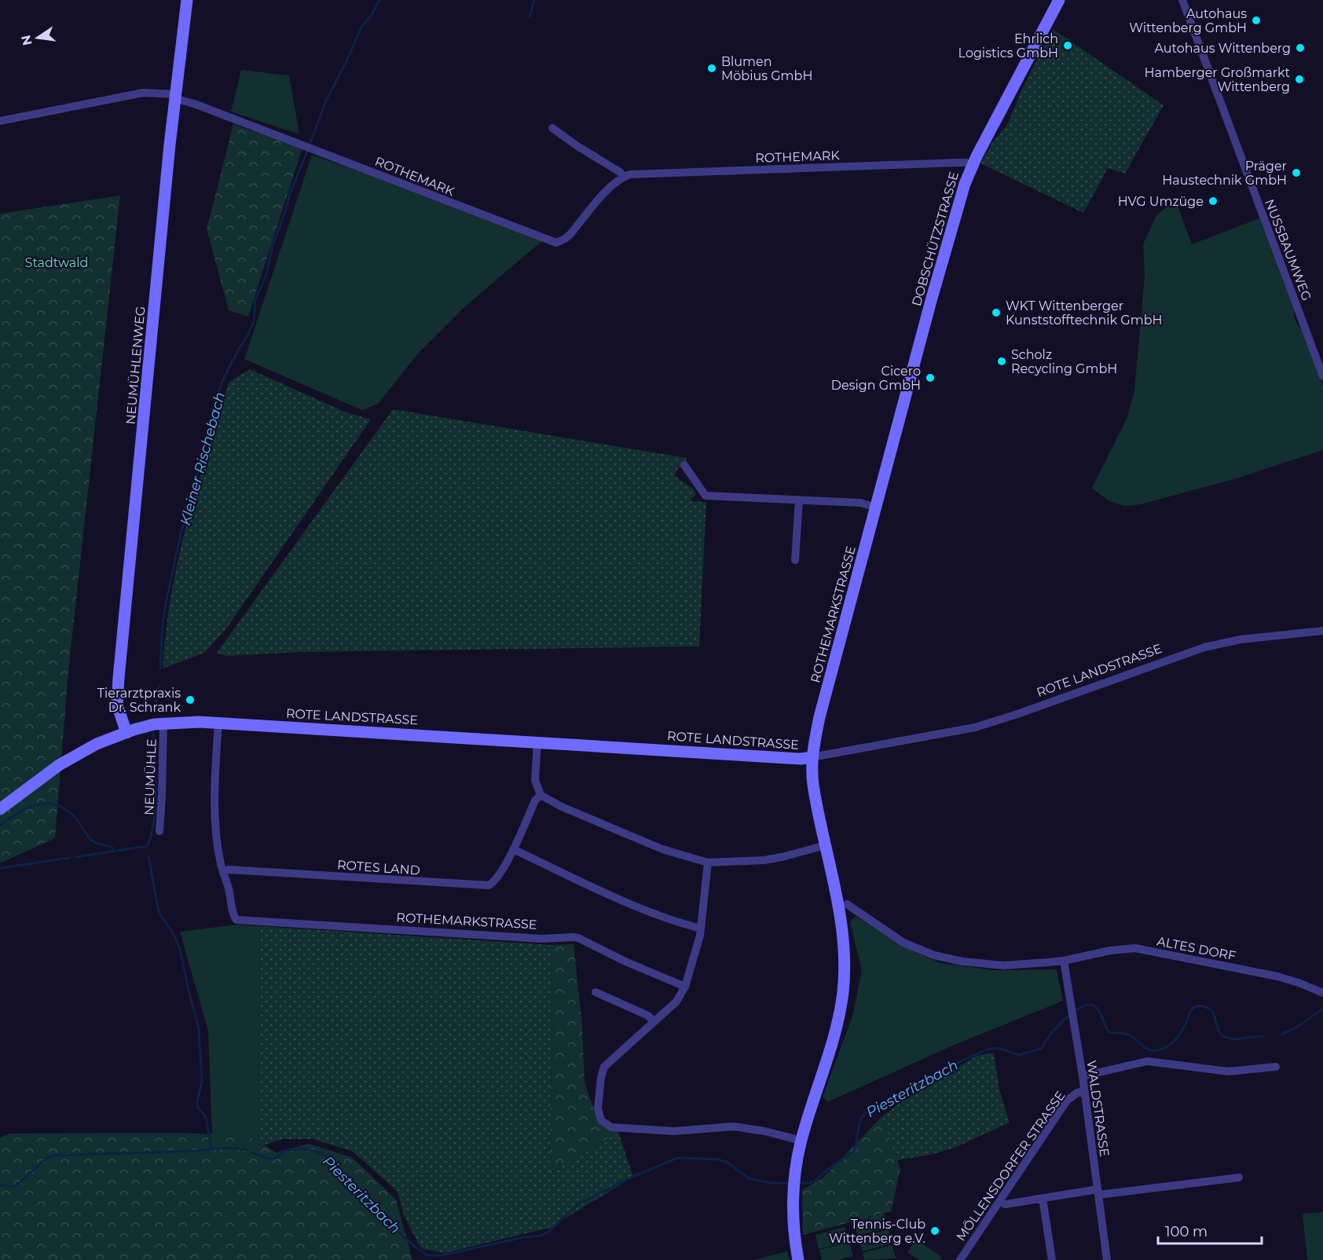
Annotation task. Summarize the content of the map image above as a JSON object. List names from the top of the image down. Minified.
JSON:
{"streets":{"street":["ROTHEMARK","DOBSCHÜTZSTRASSE","NUSSBAUMWEG","NEUMÜHLENWEG","ROTHEMARKSTRASSE","ROTE LANDSTRASSE","NEUMÜHLE","ROTES LAND","ALTES DORF","WALDSTRASSE","MÖLLENSDORFER STRASSE"]},"crossings":[["ROTHEMARK","DOBSCHÜTZSTRASSE"],["ROTHEMARK","NEUMÜHLENWEG"],["DOBSCHÜTZSTRASSE","ROTHEMARKSTRASSE"],["NEUMÜHLENWEG","ROTE LANDSTRASSE"],["ROTHEMARKSTRASSE","ROTE LANDSTRASSE"],["ROTHEMARKSTRASSE","ROTES LAND"],["ROTE LANDSTRASSE","NEUMÜHLE"],["ALTES DORF","WALDSTRASSE"],["WALDSTRASSE","MÖLLENSDORFER STRASSE"]],"water":["Kleiner Rischebach","Piesteritzbach"],"parks":["Stadtwald"],"places":["Autohaus Wittenberg GmbH","Ehrlich Logistics GmbH","Autohaus Wittenberg","Blumen Möbius GmbH","Hamberger Großmarkt Wittenberg","Präger Haustechnik GmbH","HVG Umzüge","WKT Wittenberger Kunststofftechnik GmbH","Scholz Recycling GmbH","Cicero Design GmbH","Tierarztpraxis Dr. Schrank","Tennis-Club Wittenberg e.V."],"scale_bar":"100 m","north":"left"}
